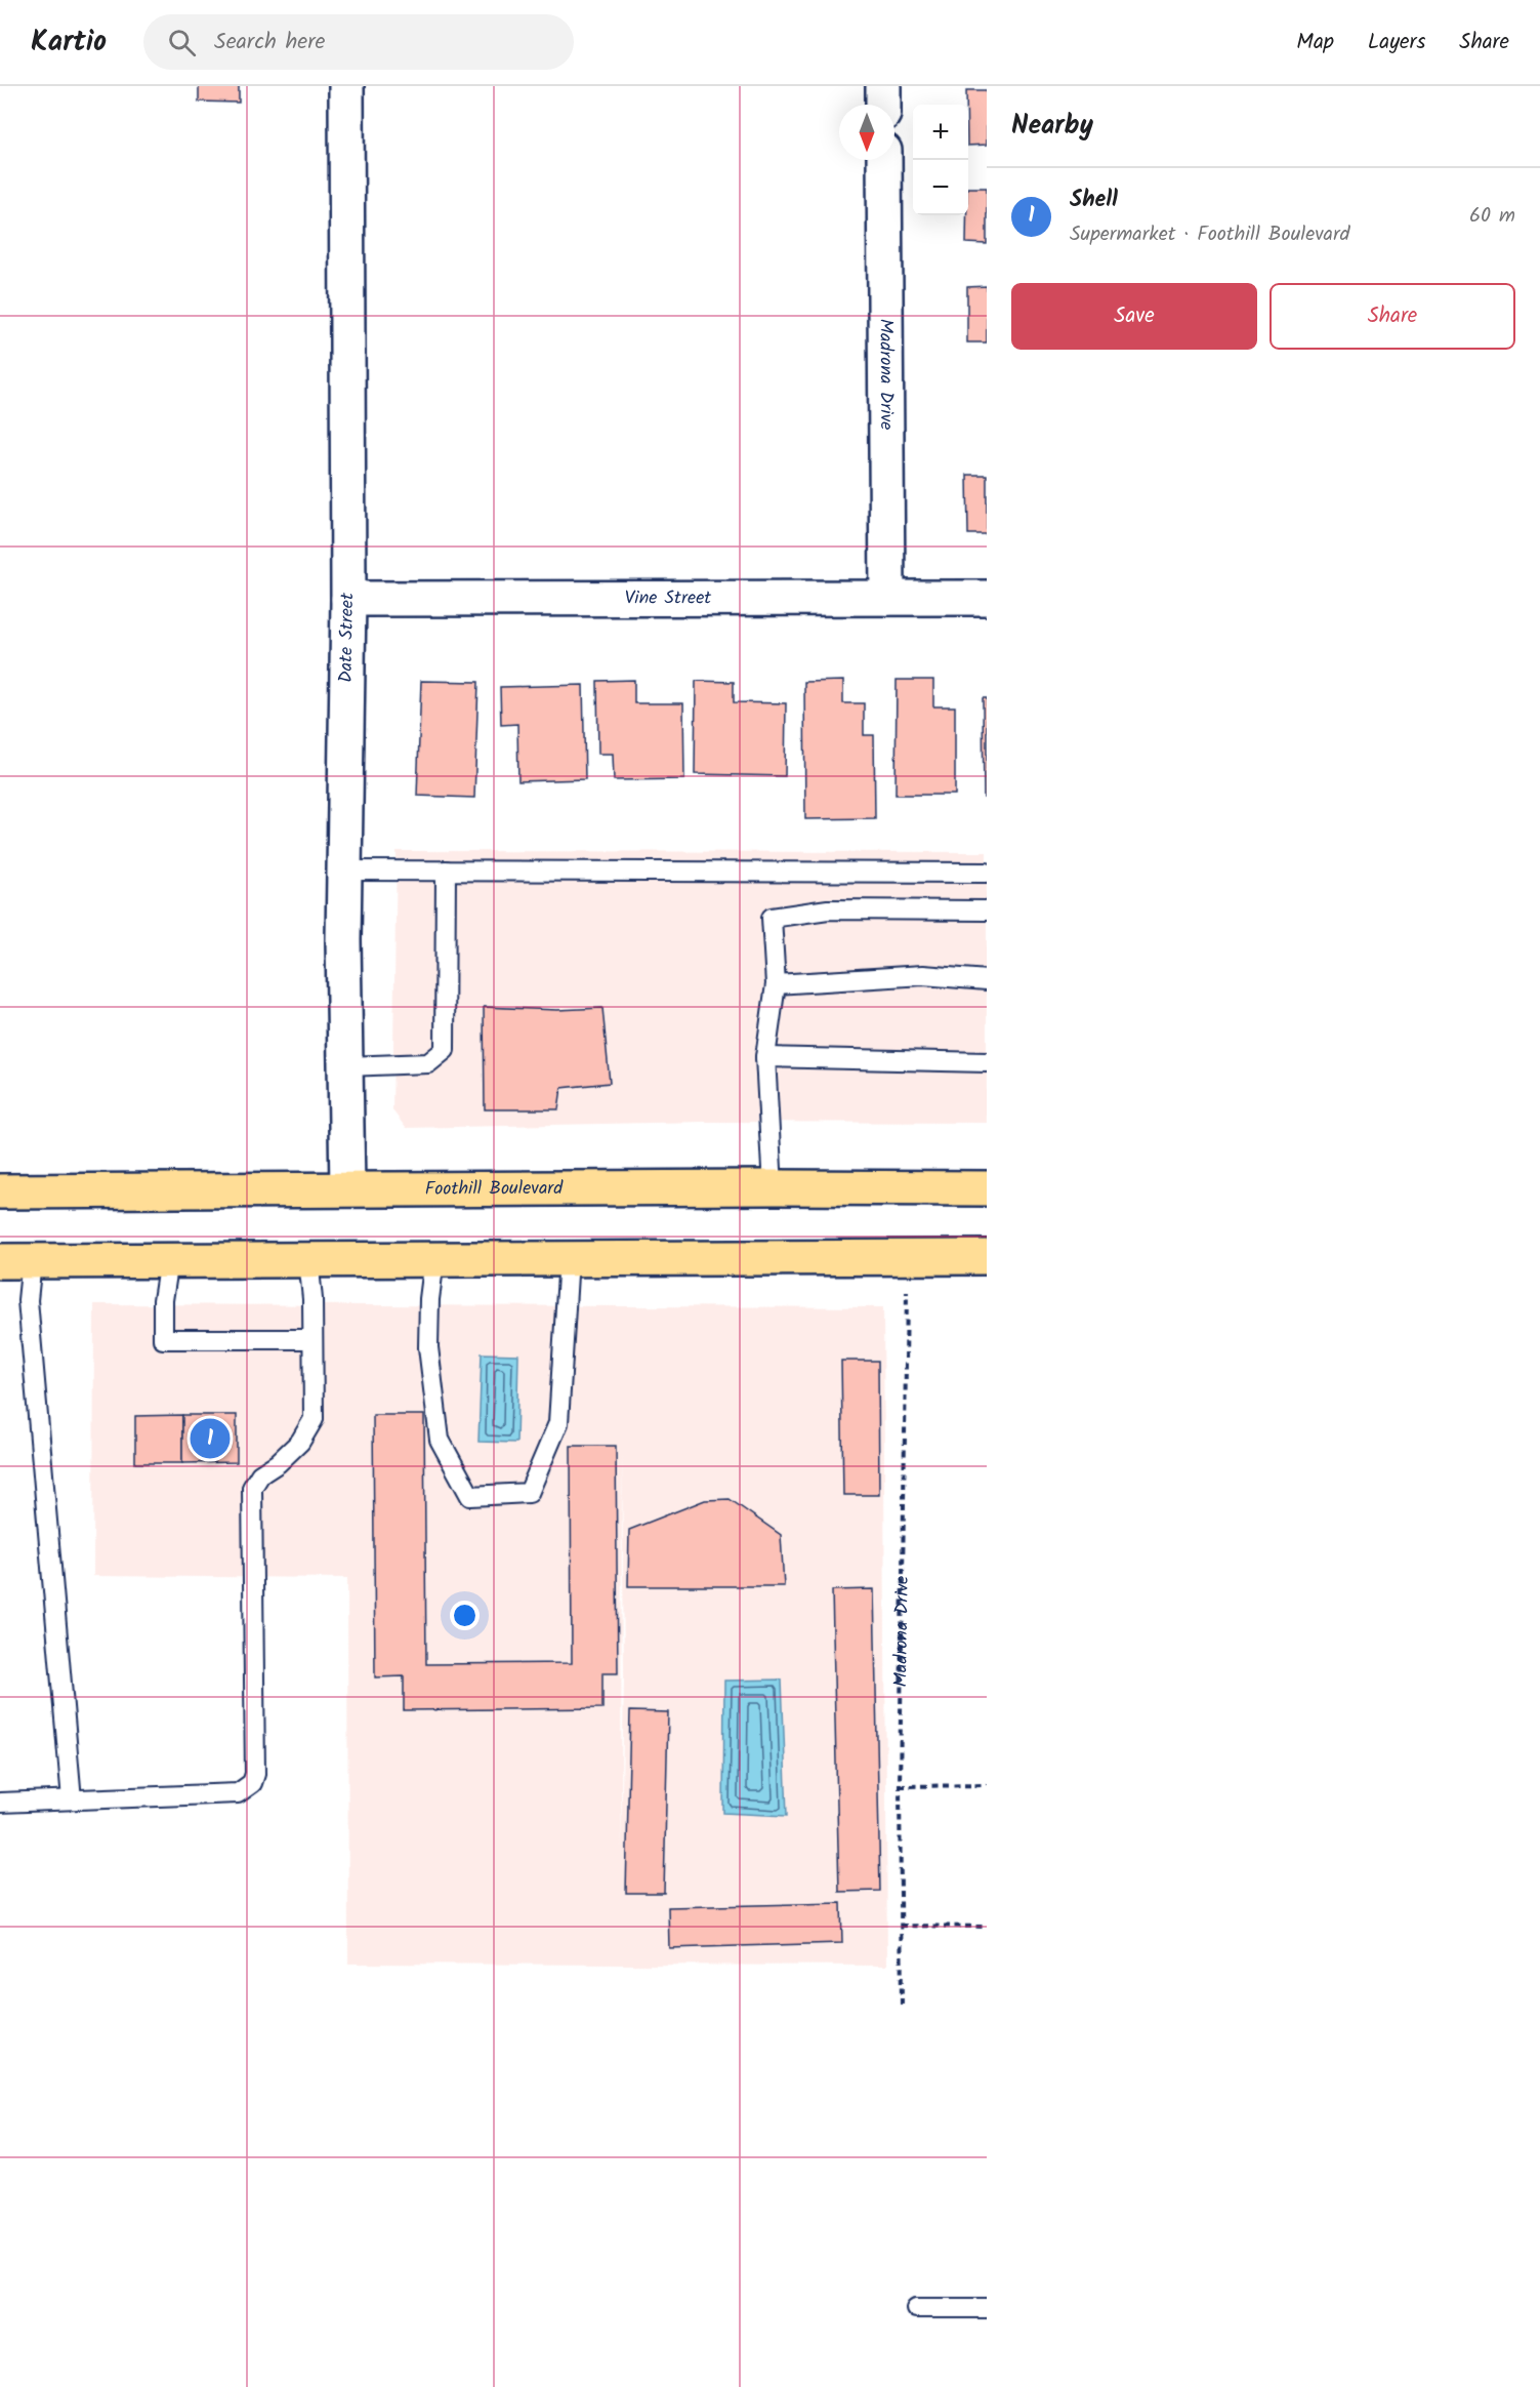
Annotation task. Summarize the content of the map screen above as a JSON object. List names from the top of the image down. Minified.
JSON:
{"streets":{"main road":["Foothill Boulevard"],"street":["Madrona Drive","Vine Street","Date Street"]},"crossings":[["Madrona Drive","Vine Street"],["Vine Street","Date Street"],["Date Street","Foothill Boulevard"]],"north":"bottom","page":{"header":"Kartio","search":"Search here","nav":["Map","Layers","Share"],"heading":"Nearby","map_buttons":["+","−"],"list":[{"mark":"1","name":"Shell","note":"Supermarket · Foothill Boulevard","value":"60 m"}],"buttons":["Save","Share"],"pins":"1"}}
